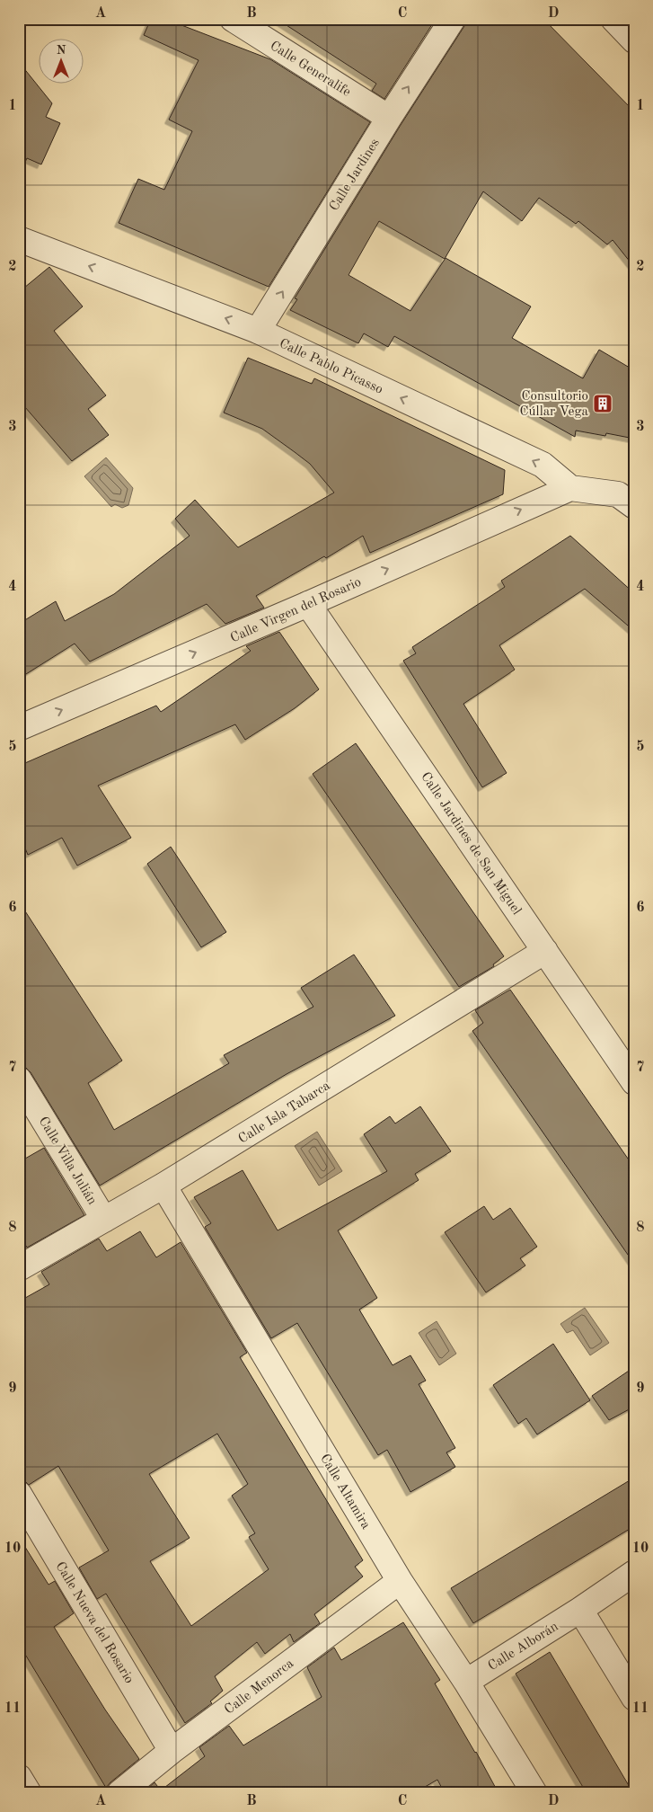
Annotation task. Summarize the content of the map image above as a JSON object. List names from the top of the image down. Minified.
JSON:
{"streets":{"street":["Calle Generalife","Calle Jardines","Calle Pablo Picasso","Calle Virgen del Rosario","Calle Jardines de San Miguel","Calle Isla Tabarca","Calle Villa Julián","Calle Altamira","Calle Nueva del Rosario","Calle Alborán","Calle Menorca"]},"crossings":[["Calle Generalife","Calle Jardines"],["Calle Jardines","Calle Pablo Picasso"],["Calle Pablo Picasso","Calle Virgen del Rosario"],["Calle Virgen del Rosario","Calle Jardines de San Miguel"],["Calle Jardines de San Miguel","Calle Isla Tabarca"],["Calle Isla Tabarca","Calle Villa Julián"],["Calle Isla Tabarca","Calle Altamira"],["Calle Altamira","Calle Alborán"],["Calle Altamira","Calle Menorca"],["Calle Nueva del Rosario","Calle Menorca"]],"one_way":["Calle Jardines","Calle Pablo Picasso","Calle Virgen del Rosario"],"places":{"building":["Consultorio Cúllar Vega"]},"north":"top","grid":{"columns":["A","B","C","D"],"rows":["1","2","3","4","5","6","7","8","9","10","11"]}}
